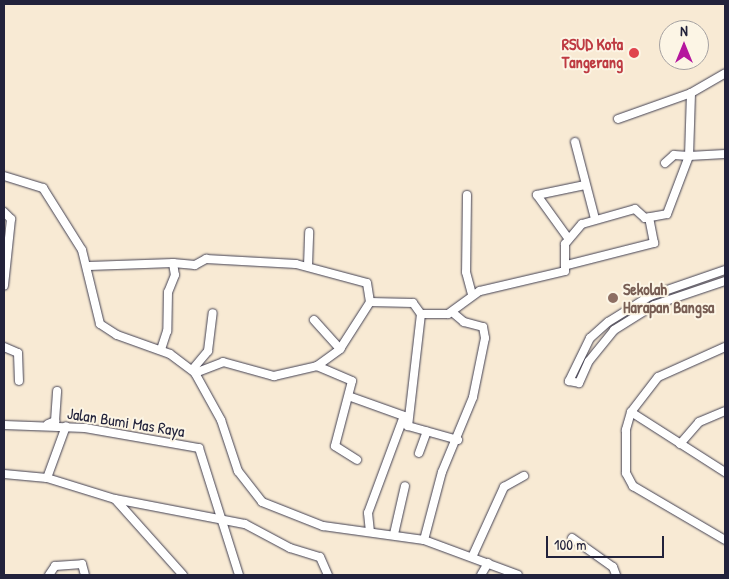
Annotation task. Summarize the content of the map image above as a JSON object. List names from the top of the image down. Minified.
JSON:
{"streets":{"street":["Jalan Bumi Mas Raya"]},"places":["RSUD Kota Tangerang","Sekolah Harapan Bangsa"],"scale_bar":"100 m","north":"top"}
